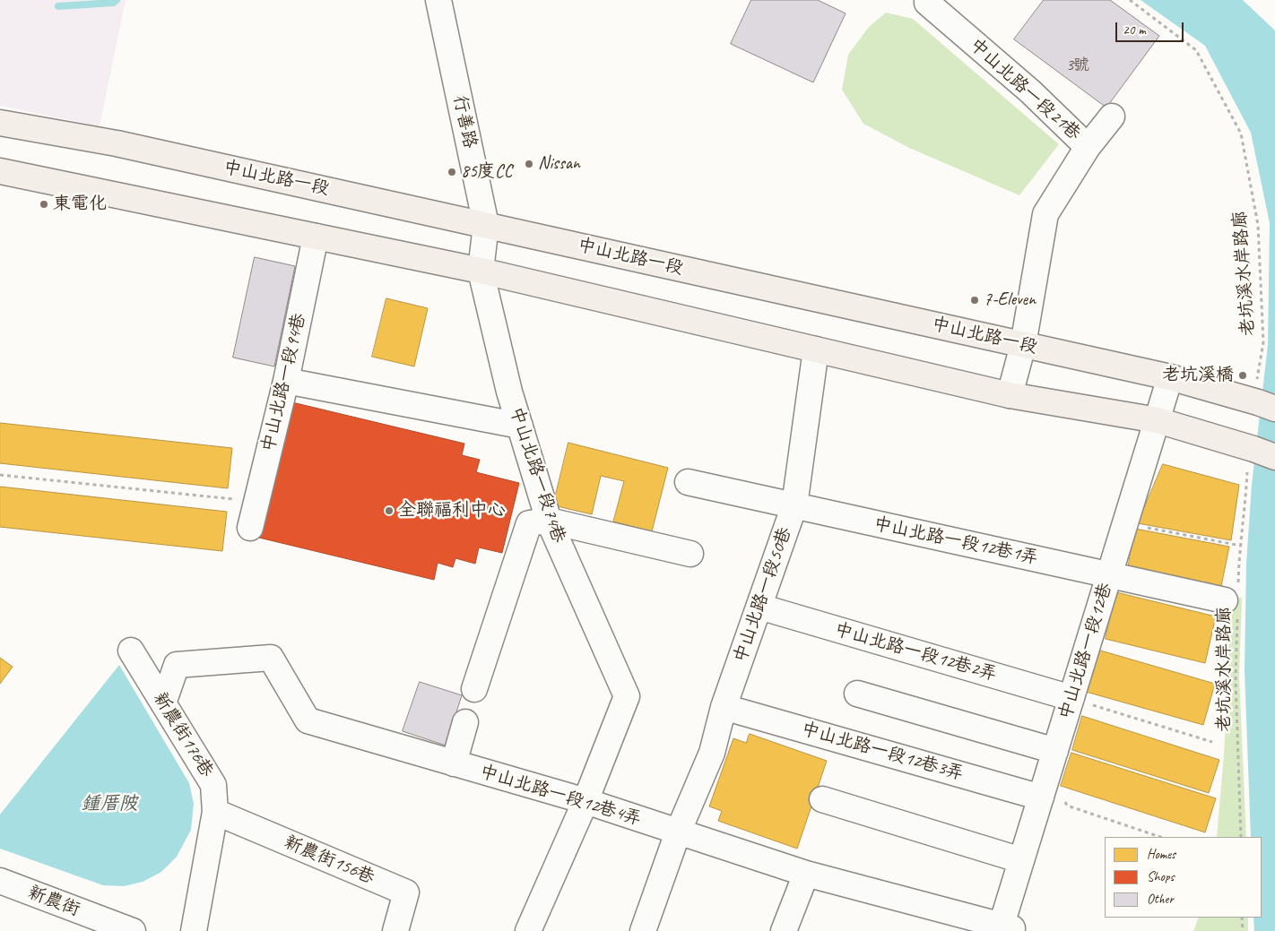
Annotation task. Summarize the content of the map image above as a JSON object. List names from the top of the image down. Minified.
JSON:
{"streets":{"main road":["中山北路一段"],"street":["中山北路一段21巷","行善路","中山北路一段94巷","中山北路一段74巷","中山北路一段12巷1弄","中山北路一段50巷","中山北路一段12巷","中山北路一段12巷2弄","新農街176巷","中山北路一段12巷3弄","中山北路一段12巷4弄","新農街156巷","新農街"],"path":["老坑溪水岸路廊"]},"crossings":[["中山北路一段21巷","中山北路一段"],["行善路","中山北路一段"],["行善路","中山北路一段74巷"],["中山北路一段","老坑溪水岸路廊"],["中山北路一段","中山北路一段12巷"],["老坑溪水岸路廊","中山北路一段12巷1弄"],["中山北路一段74巷","中山北路一段12巷4弄"],["中山北路一段12巷1弄","中山北路一段50巷"],["中山北路一段12巷1弄","中山北路一段12巷"],["中山北路一段50巷","中山北路一段12巷2弄"],["中山北路一段50巷","中山北路一段12巷3弄"],["中山北路一段50巷","中山北路一段12巷4弄"],["中山北路一段12巷","中山北路一段12巷2弄"],["中山北路一段12巷","中山北路一段12巷3弄"],["中山北路一段12巷","中山北路一段12巷4弄"],["新農街176巷","中山北路一段12巷4弄"],["新農街176巷","新農街156巷"]],"water":["鍾厝陂"],"places":["Nissan","85度CC","東電化","7-Eleven","老坑溪橋","全聯福利中心"],"house_numbers":["3號"],"legend":["Homes","Shops","Other"],"scale_bar":"20 m"}
